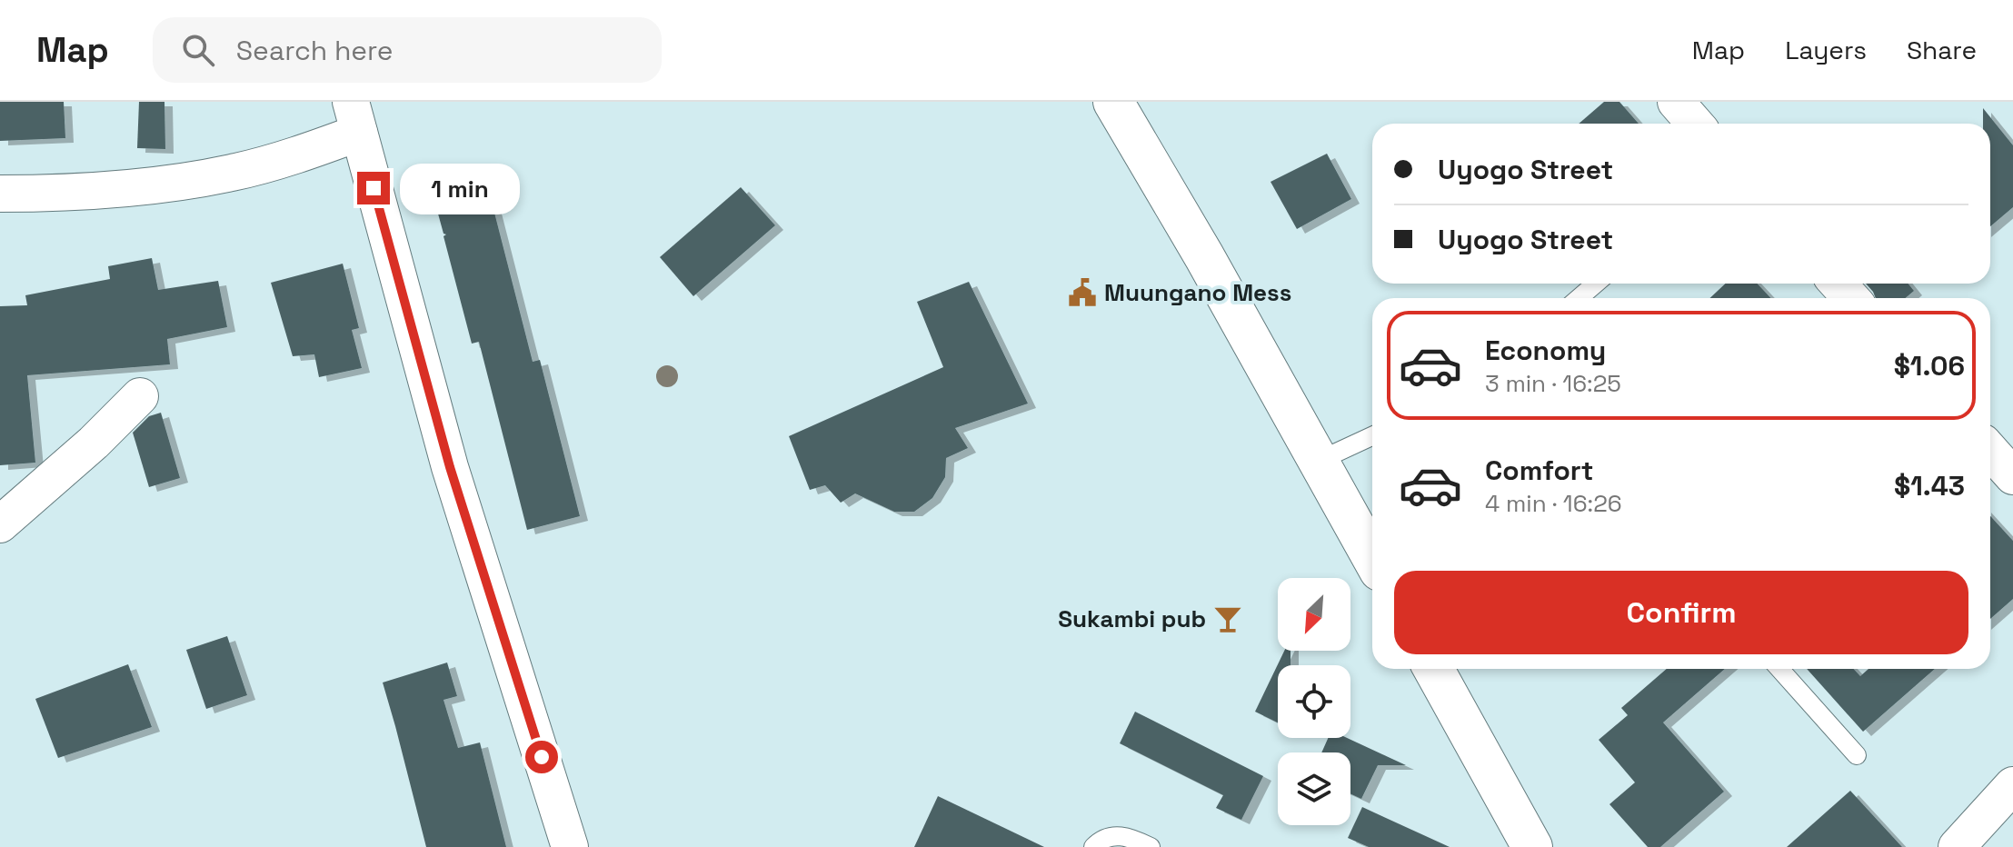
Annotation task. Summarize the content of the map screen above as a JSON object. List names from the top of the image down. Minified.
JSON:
{"places":{"public building":["Muungano Mess"],"bar":["Sukambi pub"]},"north":"bottom left","page":{"header":"Map","search":"Search here","nav":["Map","Layers","Share"],"banner":["Uyogo Street","Uyogo Street"],"bubble":"1 min","list":[{"name":"Economy","note":"3 min · 16:25","value":"$1.06"},{"name":"Comfort","note":"4 min · 16:26","value":"$1.43"}],"buttons":"Confirm"}}
